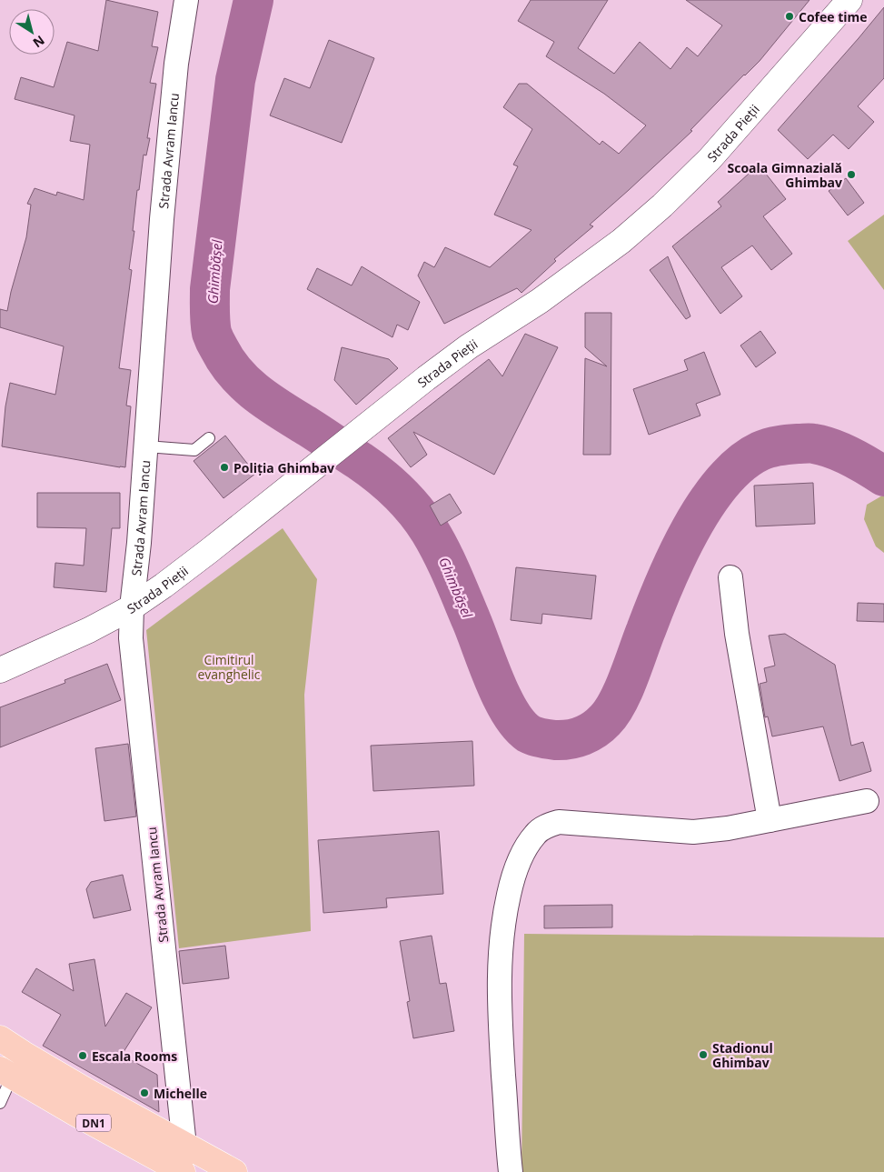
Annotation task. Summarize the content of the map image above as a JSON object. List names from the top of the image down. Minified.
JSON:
{"streets":{"highway":["DN1"],"street":["Strada Pieții","Strada Avram Iancu"]},"crossings":[["Strada Pieții","Strada Avram Iancu"],["Strada Avram Iancu","DN1"]],"water":["Ghimbășel"],"parks":["Cimitirul evanghelic"],"places":["Cofee time","Scoala Gimnazială Ghimbav","Poliția Ghimbav","Stadionul Ghimbav","Escala Rooms","Michelle"],"north":"bottom right"}
